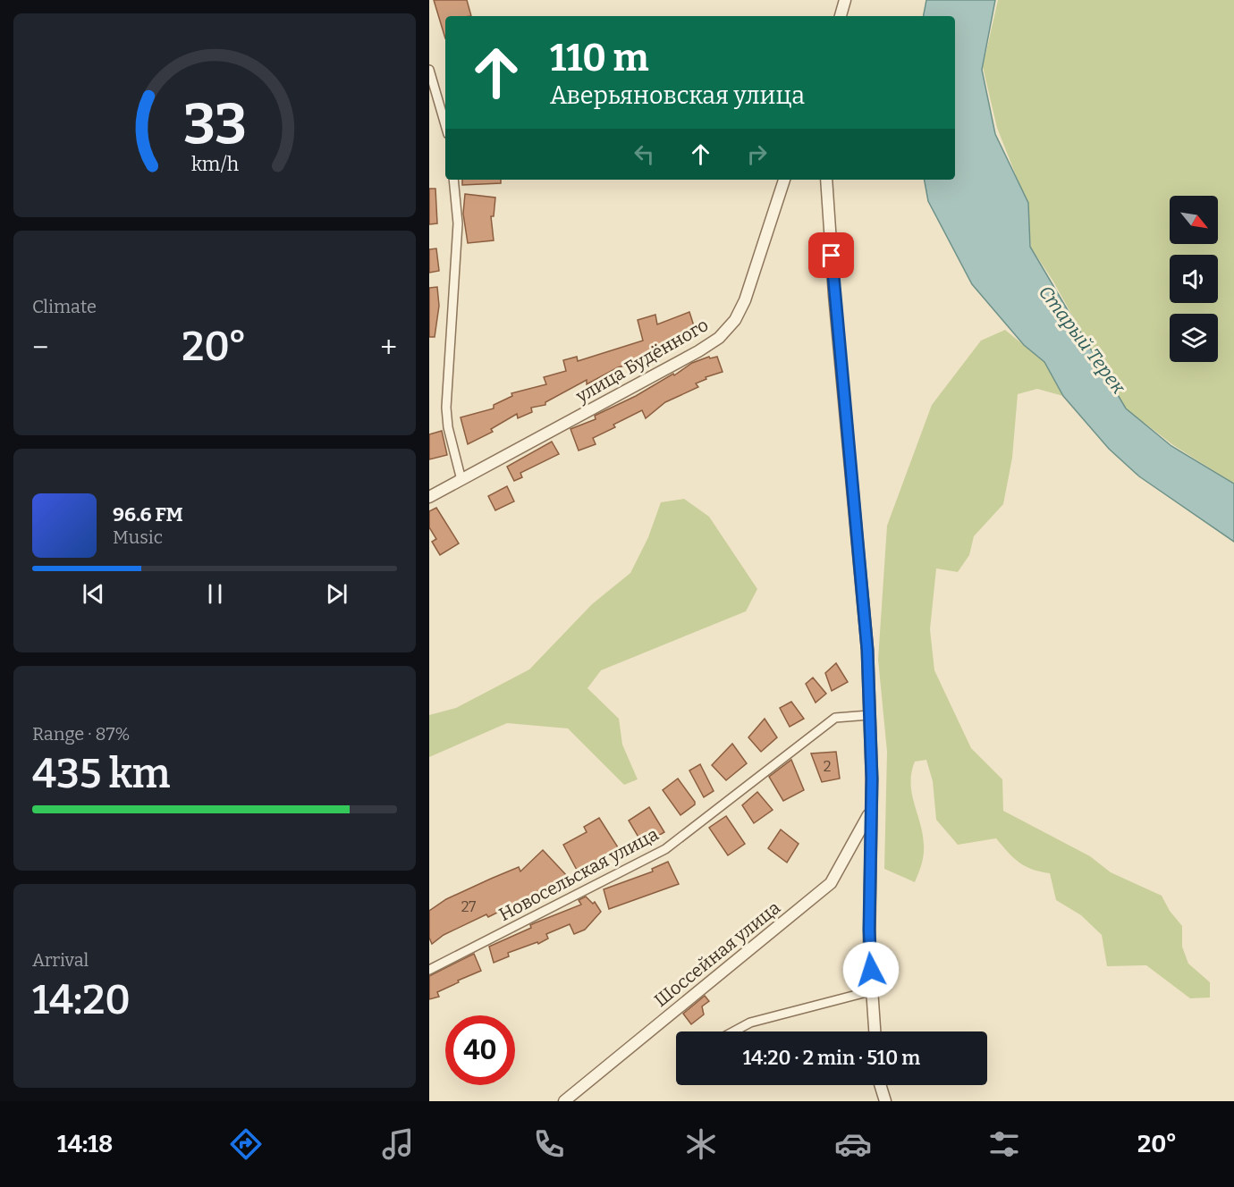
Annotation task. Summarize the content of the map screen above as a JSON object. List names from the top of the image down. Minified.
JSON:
{"streets":{"street":["улица Будённого","Новосельская улица","Шоссейная улица"]},"water":["Старый Терек"],"house_numbers":["2","27"],"north":"bottom right","page":{"turn":["110 m","Аверьяновская улица"],"tile":["Climate",["Range · 87%","435 km"],["Arrival","14:20"]],"heat":["−","20°","+"],"song":["96.6 FM","Music"],"limit":"40","trip":"14:20 · 2 min · 510 m","tabs":["14:18","20°"],"gauge":["33","km/h"]}}
